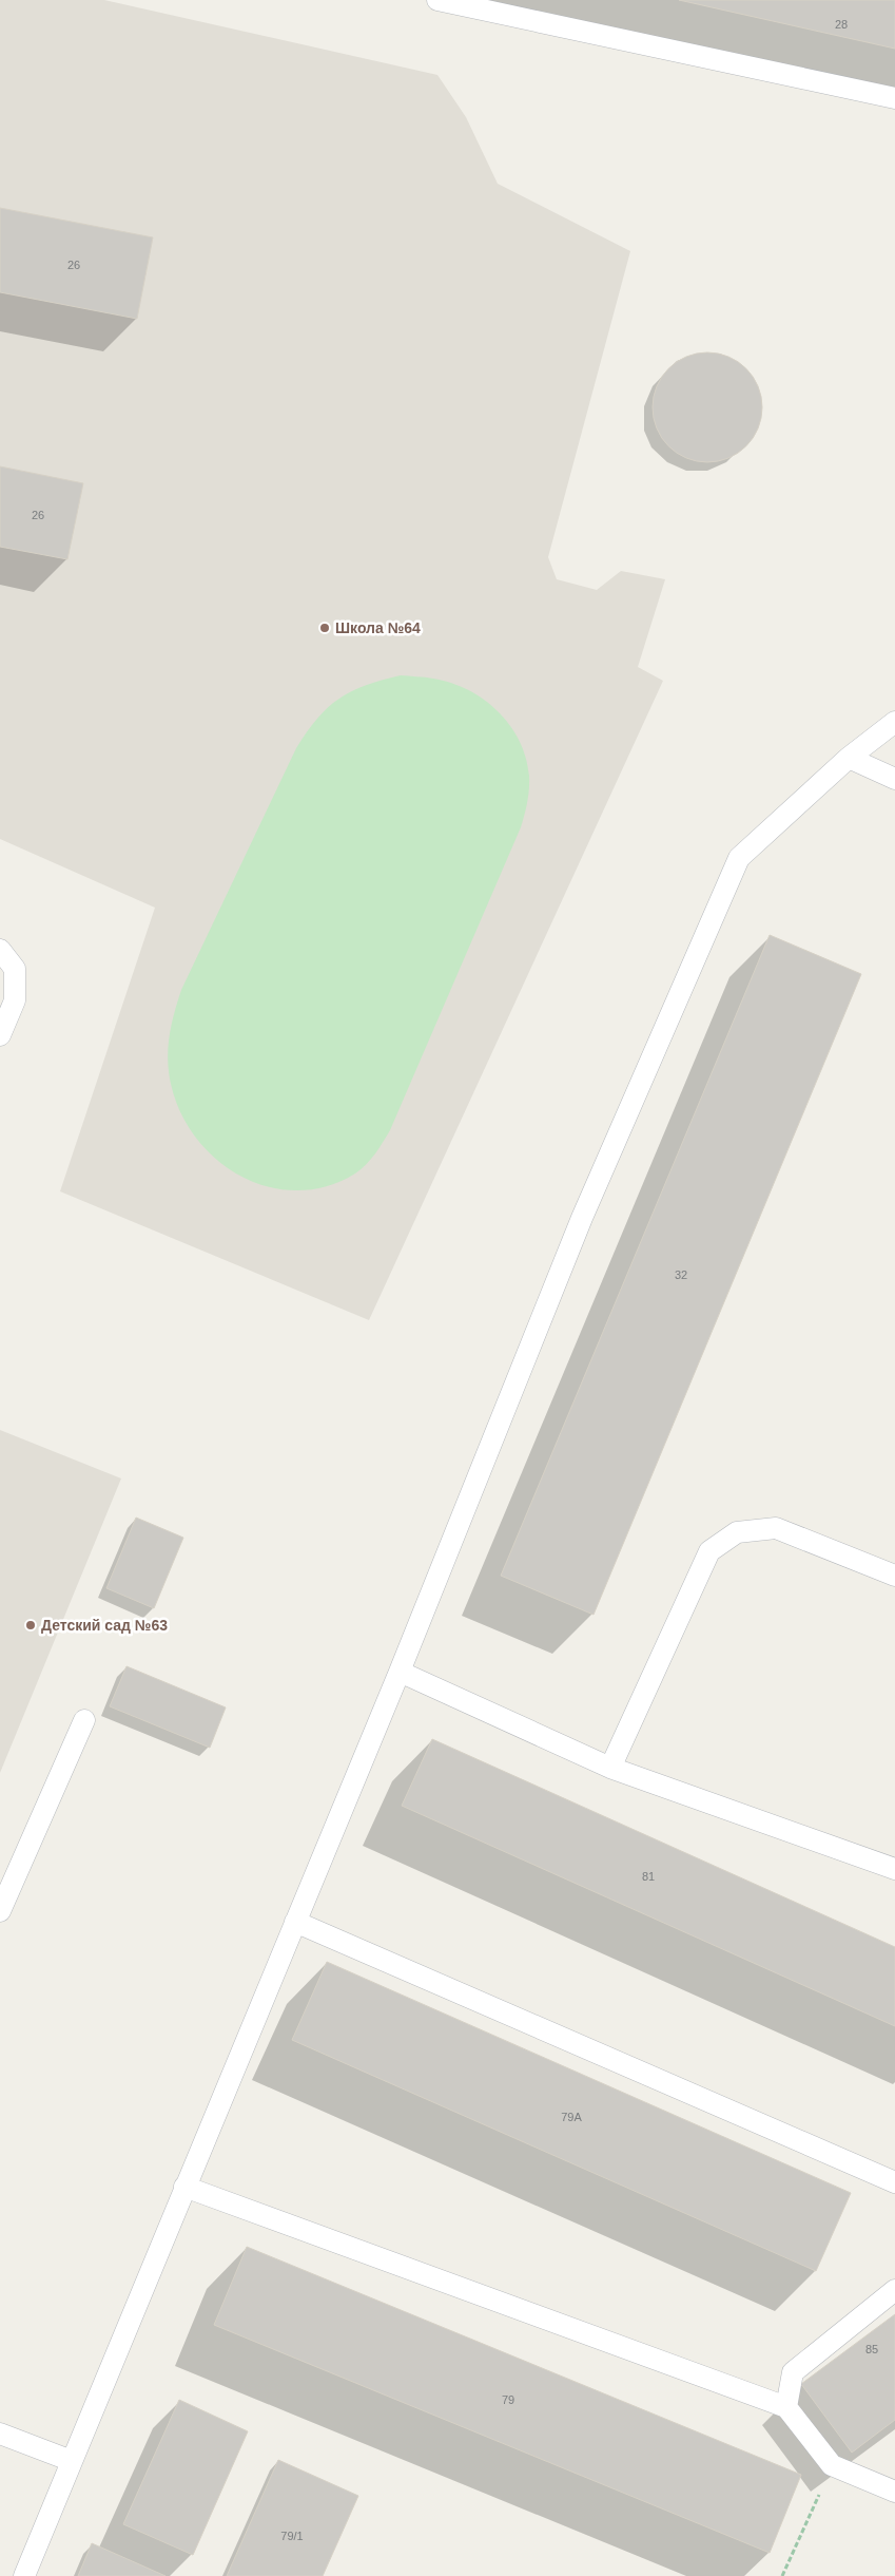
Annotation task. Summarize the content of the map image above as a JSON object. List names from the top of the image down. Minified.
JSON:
{"places":["Школа №64","Детский сад №63"],"house_numbers":["28","26","26","32","81","79А","85","79","79/1"]}
